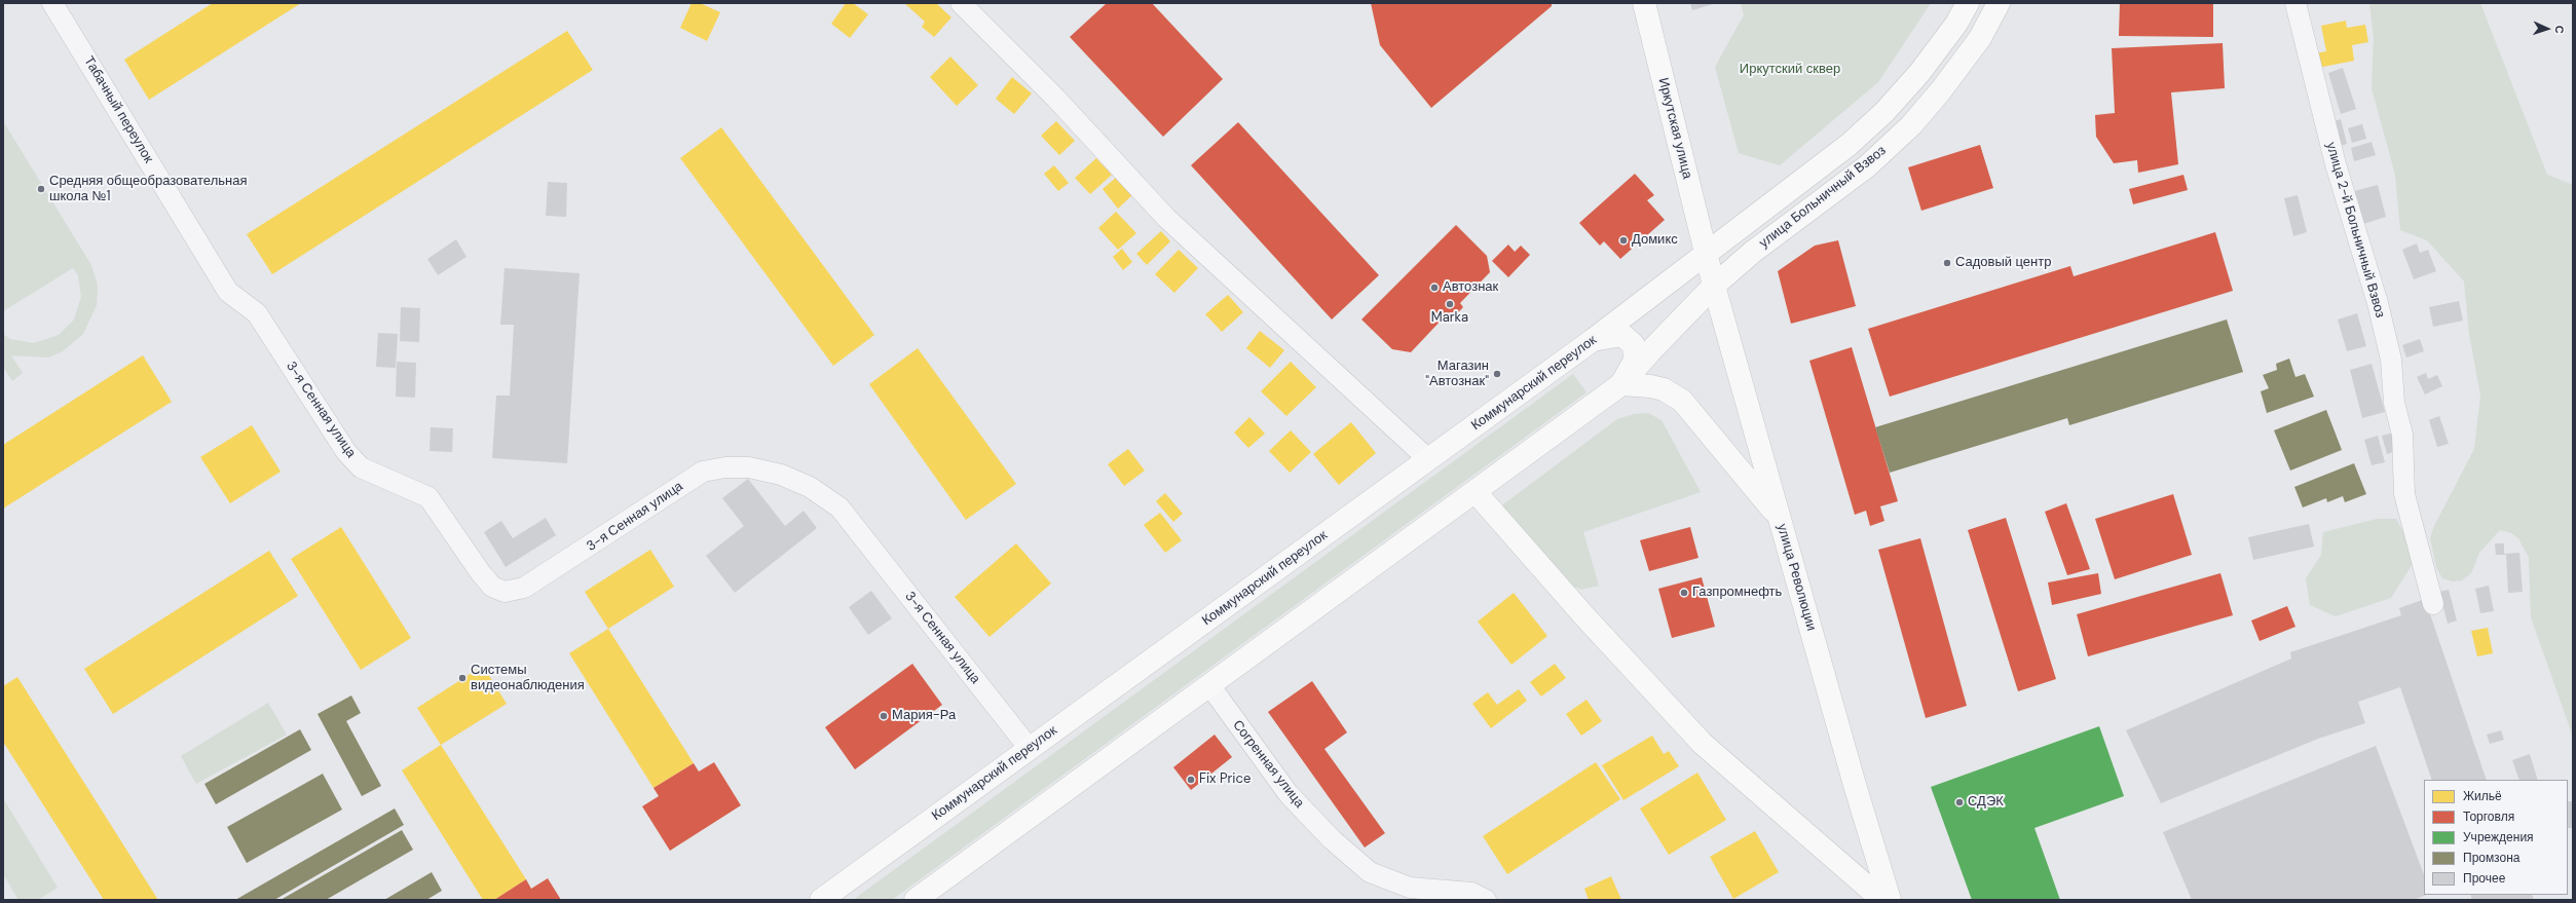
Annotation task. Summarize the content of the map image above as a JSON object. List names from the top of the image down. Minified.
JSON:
{"streets":{"main road":["Иркутская улица","улица Больничный Взвоз","Коммунарский переулок","улица Революции"],"street":["Табачный переулок","улица 2-й Больничный Взвоз","3-я Сенная улица","Согренная улица"]},"crossings":[["Табачный переулок","3-я Сенная улица"],["Иркутская улица","улица Больничный Взвоз"],["Иркутская улица","Коммунарский переулок"],["Иркутская улица","улица Революции"],["улица Больничный Взвоз","Коммунарский переулок"],["улица Больничный Взвоз","улица Революции"],["Коммунарский переулок","3-я Сенная улица"],["Коммунарский переулок","улица Революции"]],"parks":["Иркутский сквер"],"places":["Средняя общеобразовательная школа №1","Домикс","Садовый центр","Автознак","Marka","Магазин \"Автознак\"","Газпромнефть","Системы видеонаблюдения","Мария-Ра","Fix Price","СДЭК"],"legend":["Жильё","Торговля","Учреждения","Промзона","Прочее"],"north":"right"}
